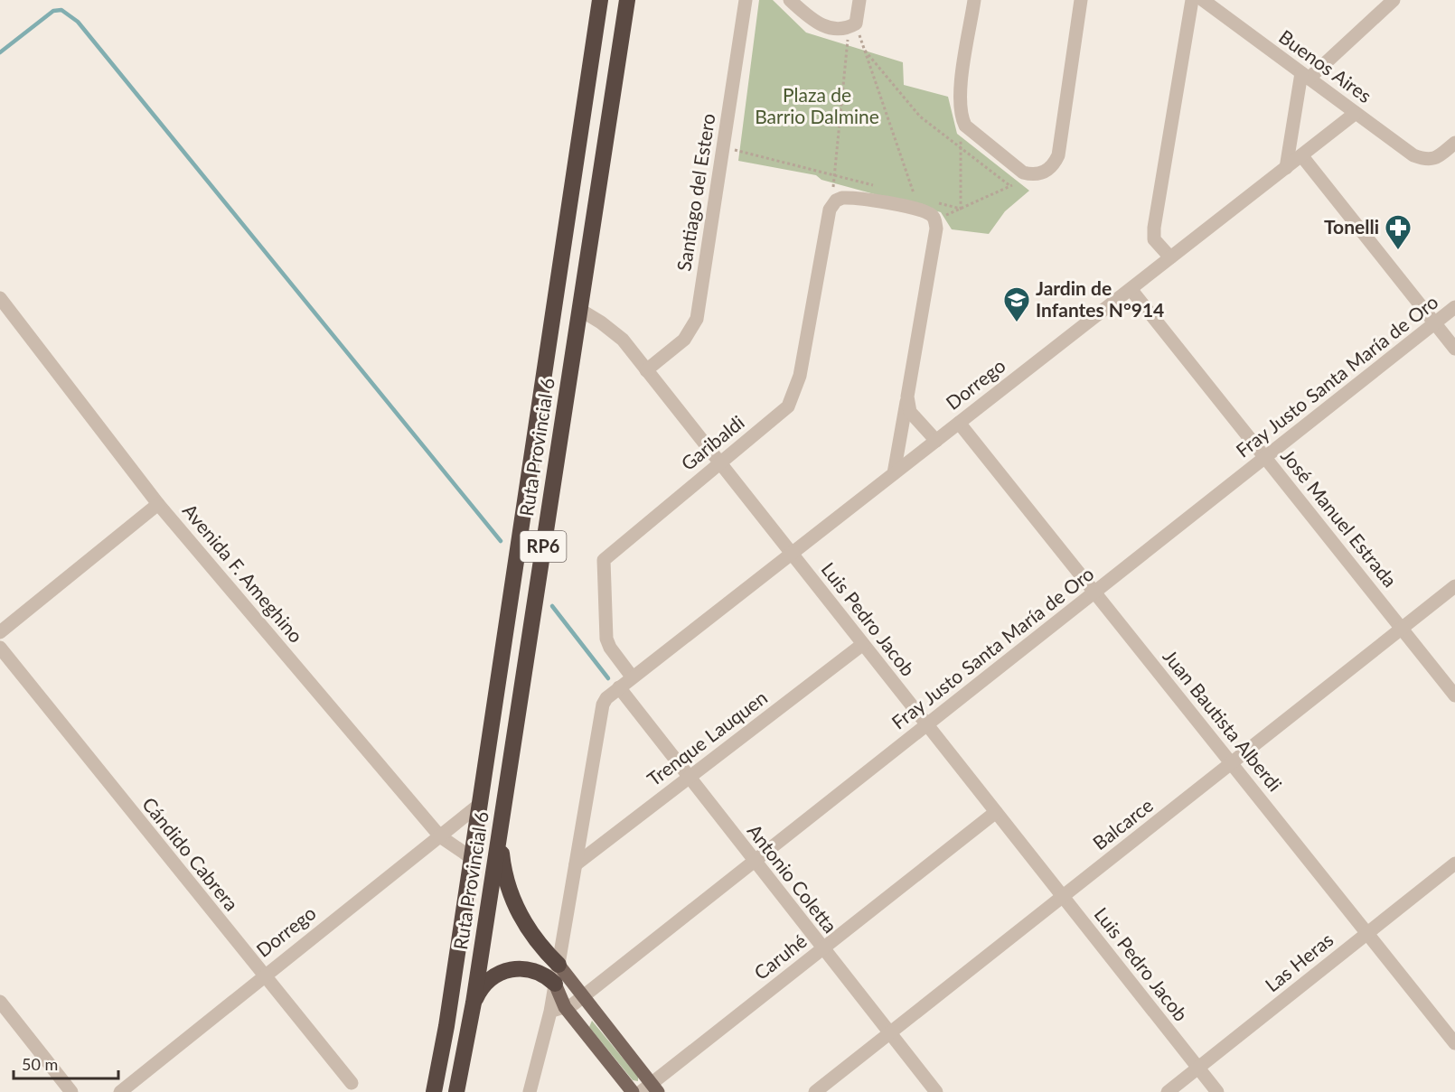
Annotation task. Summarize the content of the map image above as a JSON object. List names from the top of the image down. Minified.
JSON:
{"streets":{"highway":["Ruta Provincial 6","RP6"],"street":["Buenos Aires","Santiago del Estero","Fray Justo Santa María de Oro","Dorrego","Garibaldi","José Manuel Estrada","Avenida F. Ameghino","Luis Pedro Jacob","Juan Bautista Alberdi","Trenque Lauquen","Balcarce","Cándido Cabrera","Antonio Coletta","Caruhé","Las Heras"]},"crossings":[["Buenos Aires","Dorrego"],["Santiago del Estero","Luis Pedro Jacob"],["Fray Justo Santa María de Oro","José Manuel Estrada"],["Fray Justo Santa María de Oro","Luis Pedro Jacob"],["Fray Justo Santa María de Oro","Juan Bautista Alberdi"],["Fray Justo Santa María de Oro","Antonio Coletta"],["Dorrego","Garibaldi"],["Dorrego","Ruta Provincial 6"],["Dorrego","José Manuel Estrada"],["Dorrego","Avenida F. Ameghino"],["Dorrego","Luis Pedro Jacob"],["Dorrego","Juan Bautista Alberdi"],["Dorrego","Cándido Cabrera"],["Dorrego","Antonio Coletta"],["Garibaldi","Luis Pedro Jacob"],["Ruta Provincial 6","Avenida F. Ameghino"],["Ruta Provincial 6","Luis Pedro Jacob"],["José Manuel Estrada","Balcarce"],["Luis Pedro Jacob","Trenque Lauquen"],["Luis Pedro Jacob","Balcarce"],["Luis Pedro Jacob","Caruhé"],["Luis Pedro Jacob","Las Heras"],["Juan Bautista Alberdi","Balcarce"],["Juan Bautista Alberdi","Las Heras"],["Trenque Lauquen","Antonio Coletta"],["Balcarce","Antonio Coletta"],["Antonio Coletta","Caruhé"]],"parks":["Plaza de Barrio Dalmine"],"places":{"pharmacy":["Tonelli"],"school or university":["Jardin de Infantes N°914"]},"scale_bar":"50 m"}
